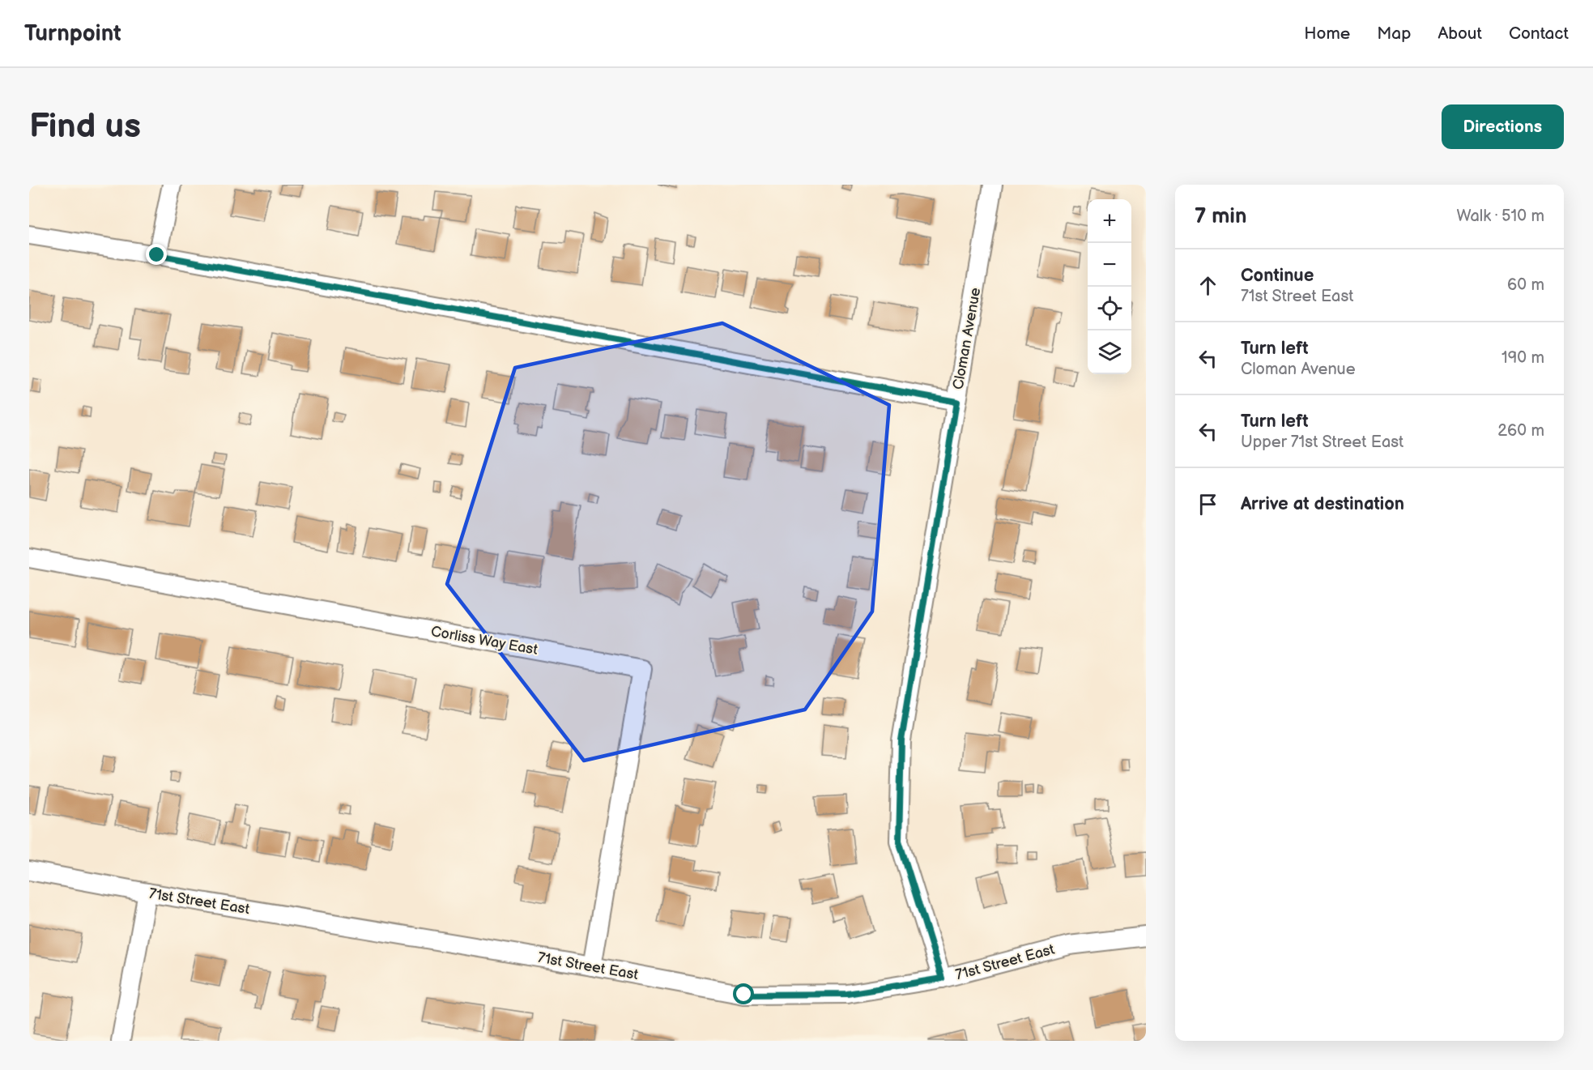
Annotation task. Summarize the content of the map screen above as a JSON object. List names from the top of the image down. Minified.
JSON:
{"streets":{"street":["Cloman Avenue","Corliss Way East","71st Street East"]},"crossings":[["Cloman Avenue","71st Street East"],["Corliss Way East","71st Street East"]],"page":{"header":"Turnpoint","nav":["Home","Map","About","Contact"],"buttons":"Directions","title":"Find us","heading":["7 min","Walk · 510 m"],"map_buttons":["+","−"],"list":[["Continue","71st Street East","60 m"],["Turn left","Cloman Avenue","190 m"],["Turn left","Upper 71st Street East","260 m"],"Arrive at destination"]}}
